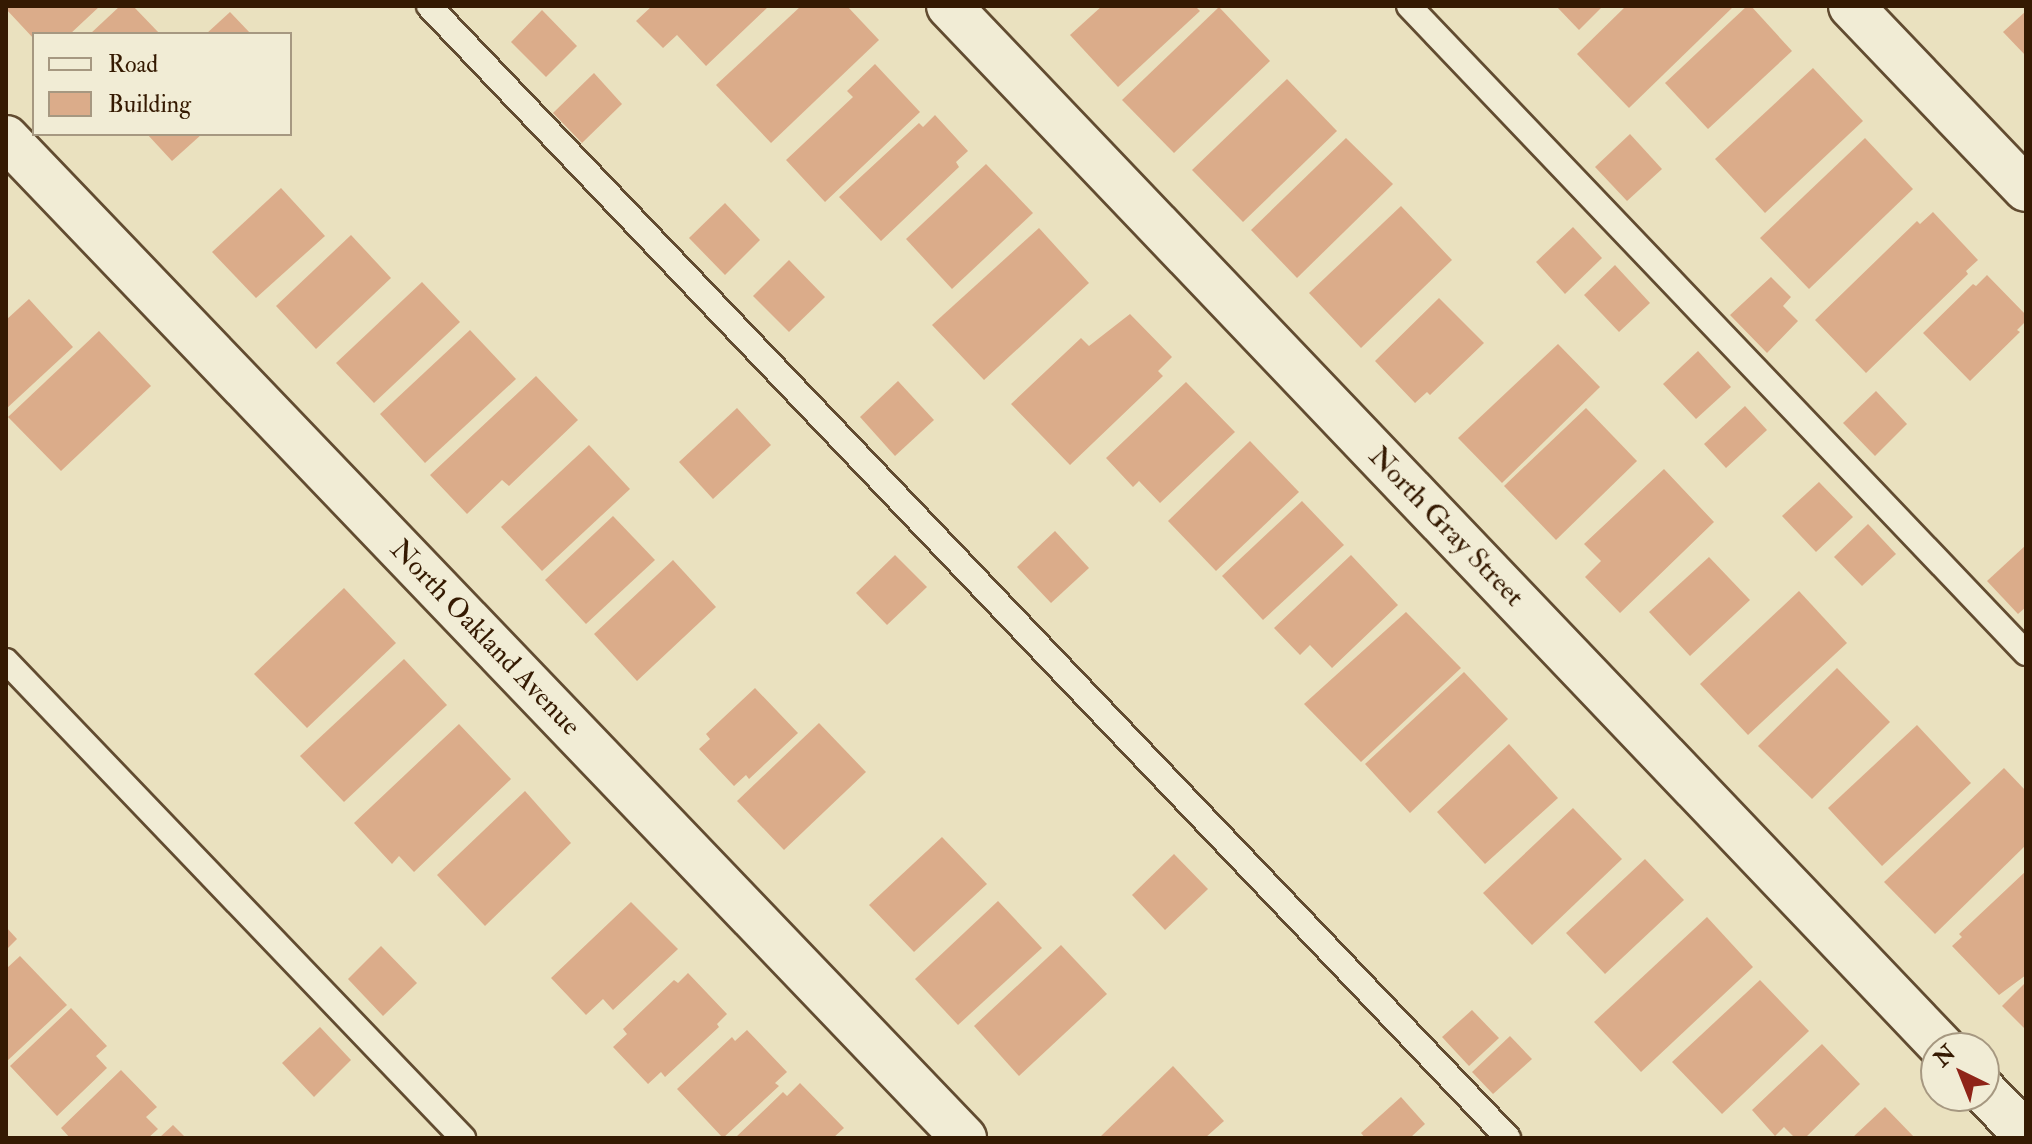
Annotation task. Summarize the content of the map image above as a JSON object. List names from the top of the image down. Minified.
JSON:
{"streets":{"street":["North Gray Street","North Oakland Avenue"]},"legend":["Road","Building"],"north":"top left"}
